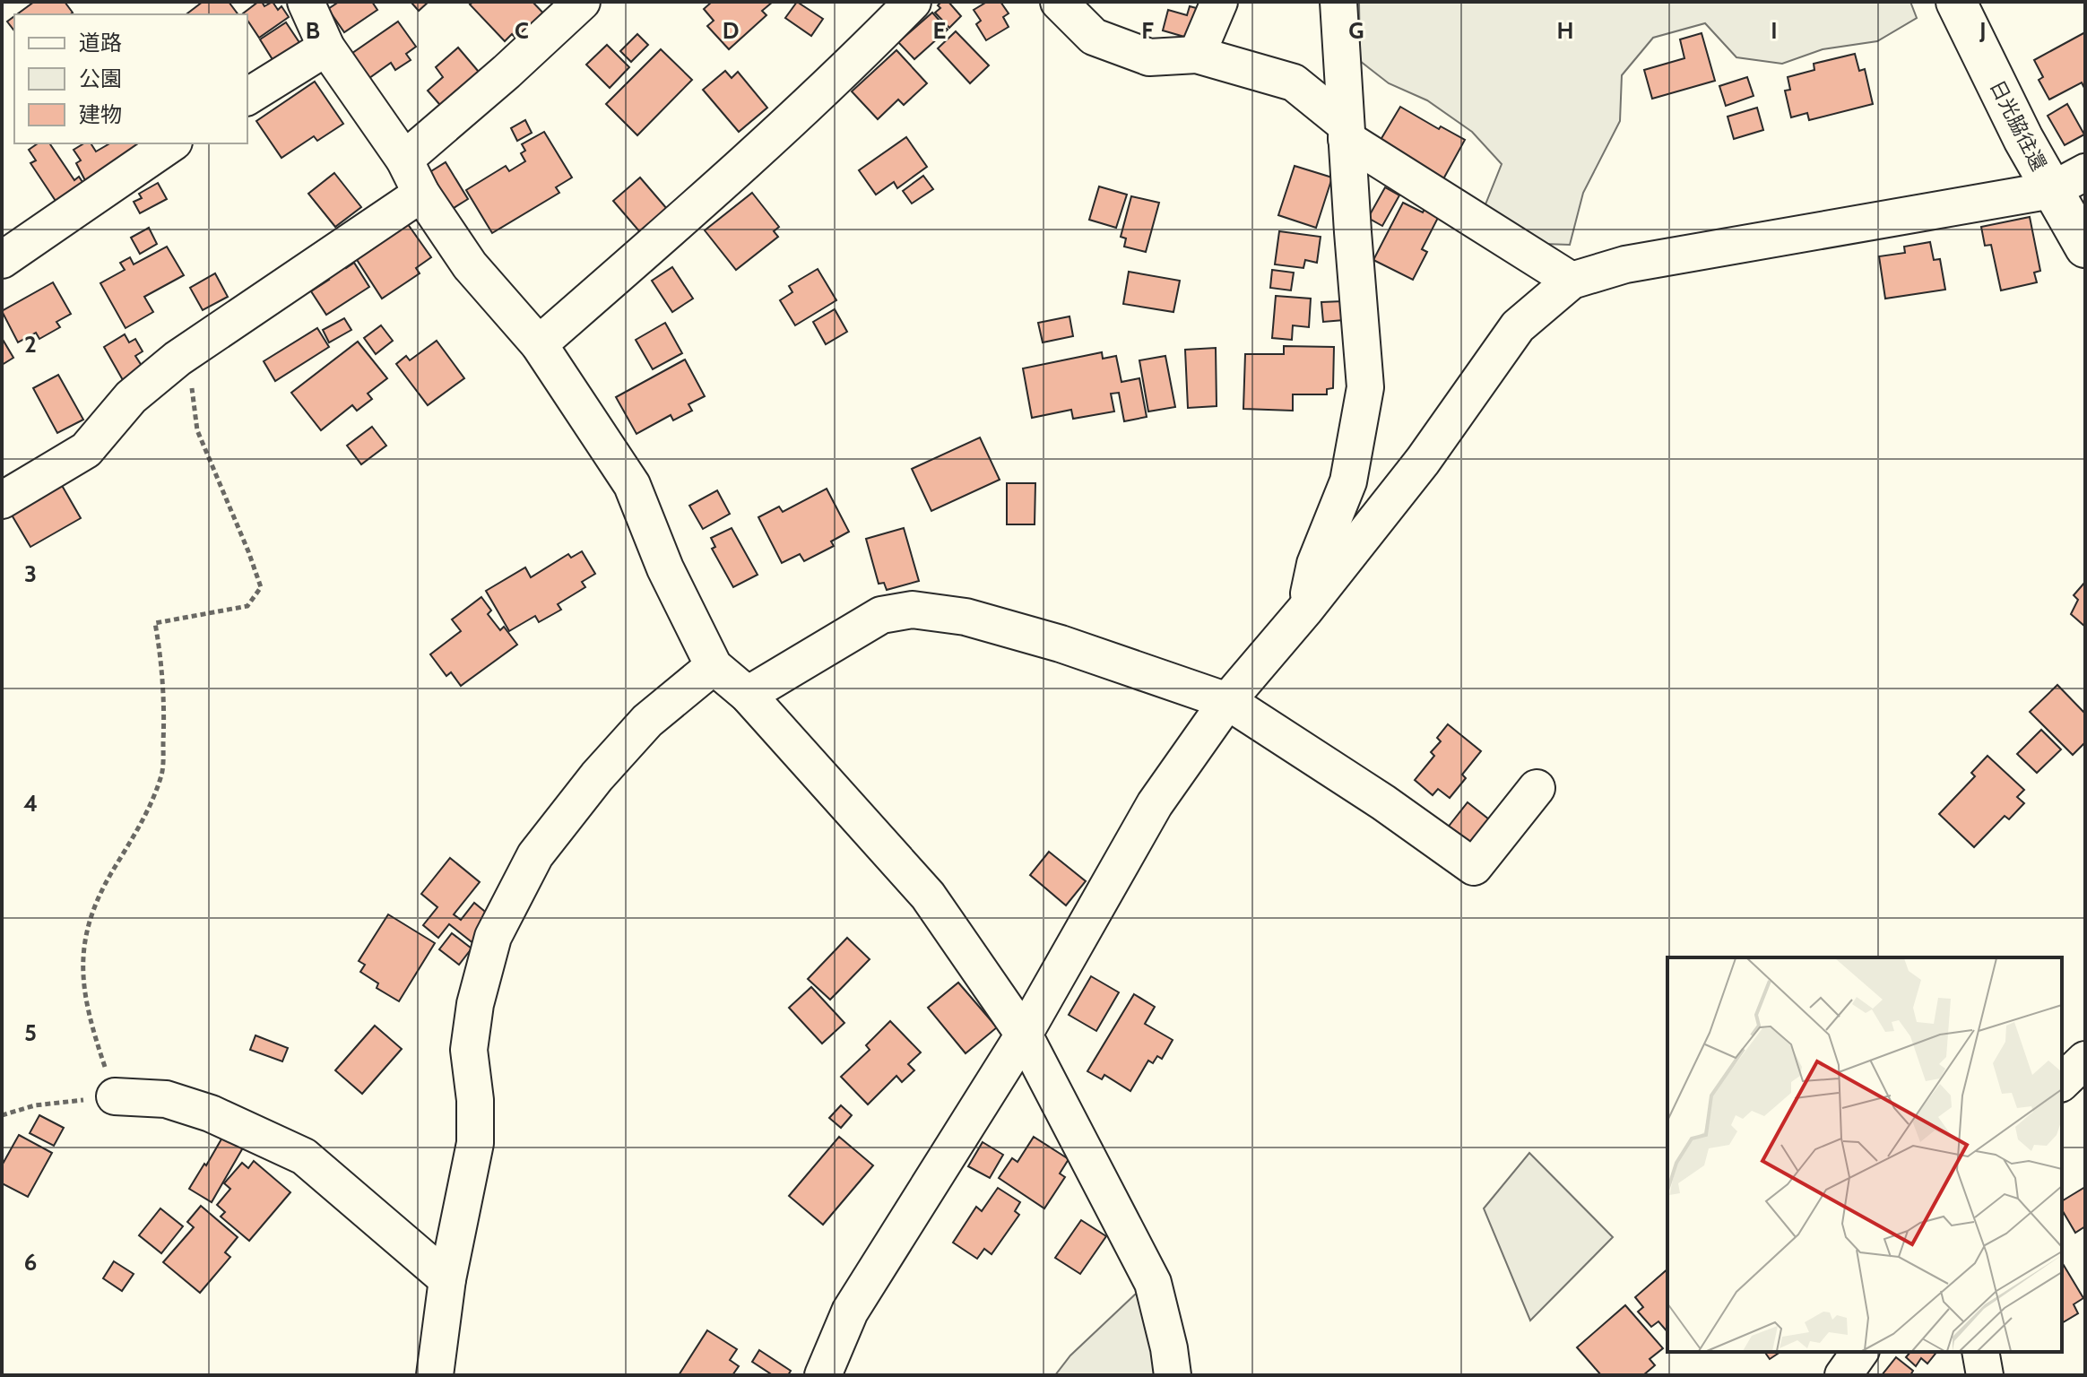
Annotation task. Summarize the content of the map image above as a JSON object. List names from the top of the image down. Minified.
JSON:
{"streets":{"highway":["日光脇往還"]},"legend":["道路","公園","建物"],"grid":{"columns":["B","C","D","E","F","G","H","I","J"],"rows":["2","3","4","5","6"]}}
